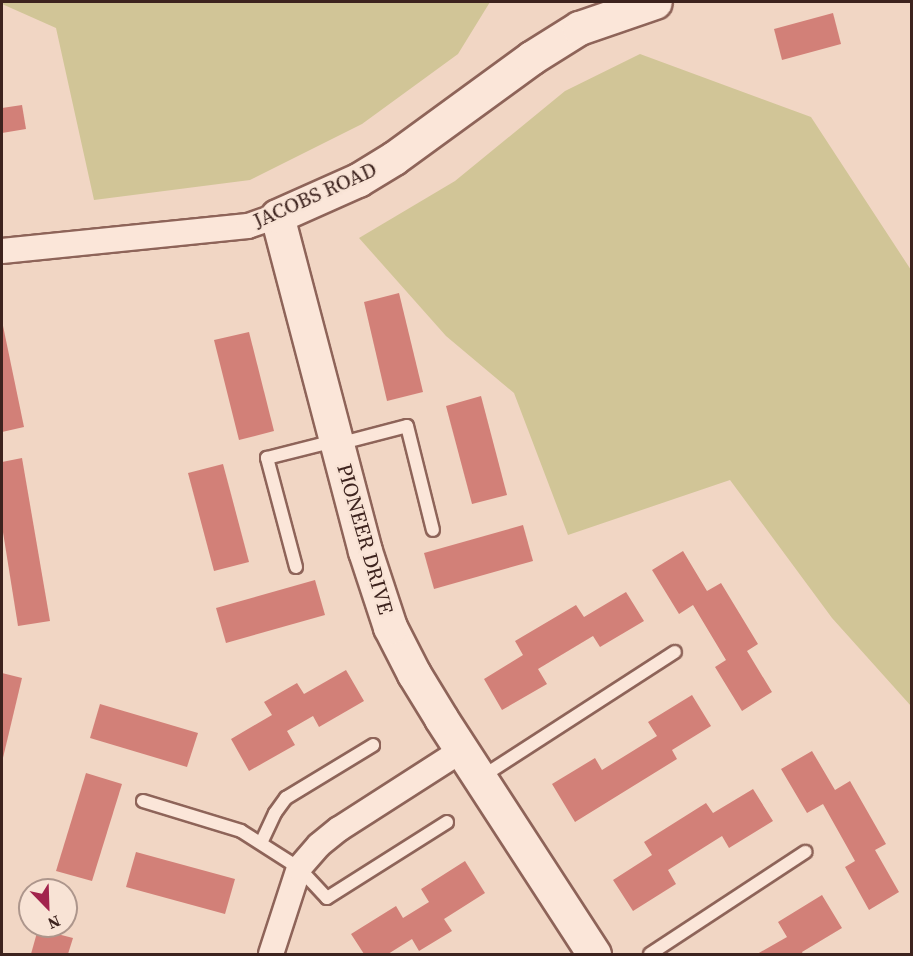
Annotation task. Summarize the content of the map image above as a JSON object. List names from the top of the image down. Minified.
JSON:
{"streets":{"street":["JACOBS ROAD","PIONEER DRIVE"]},"crossings":[["JACOBS ROAD","PIONEER DRIVE"]],"north":"bottom right"}
